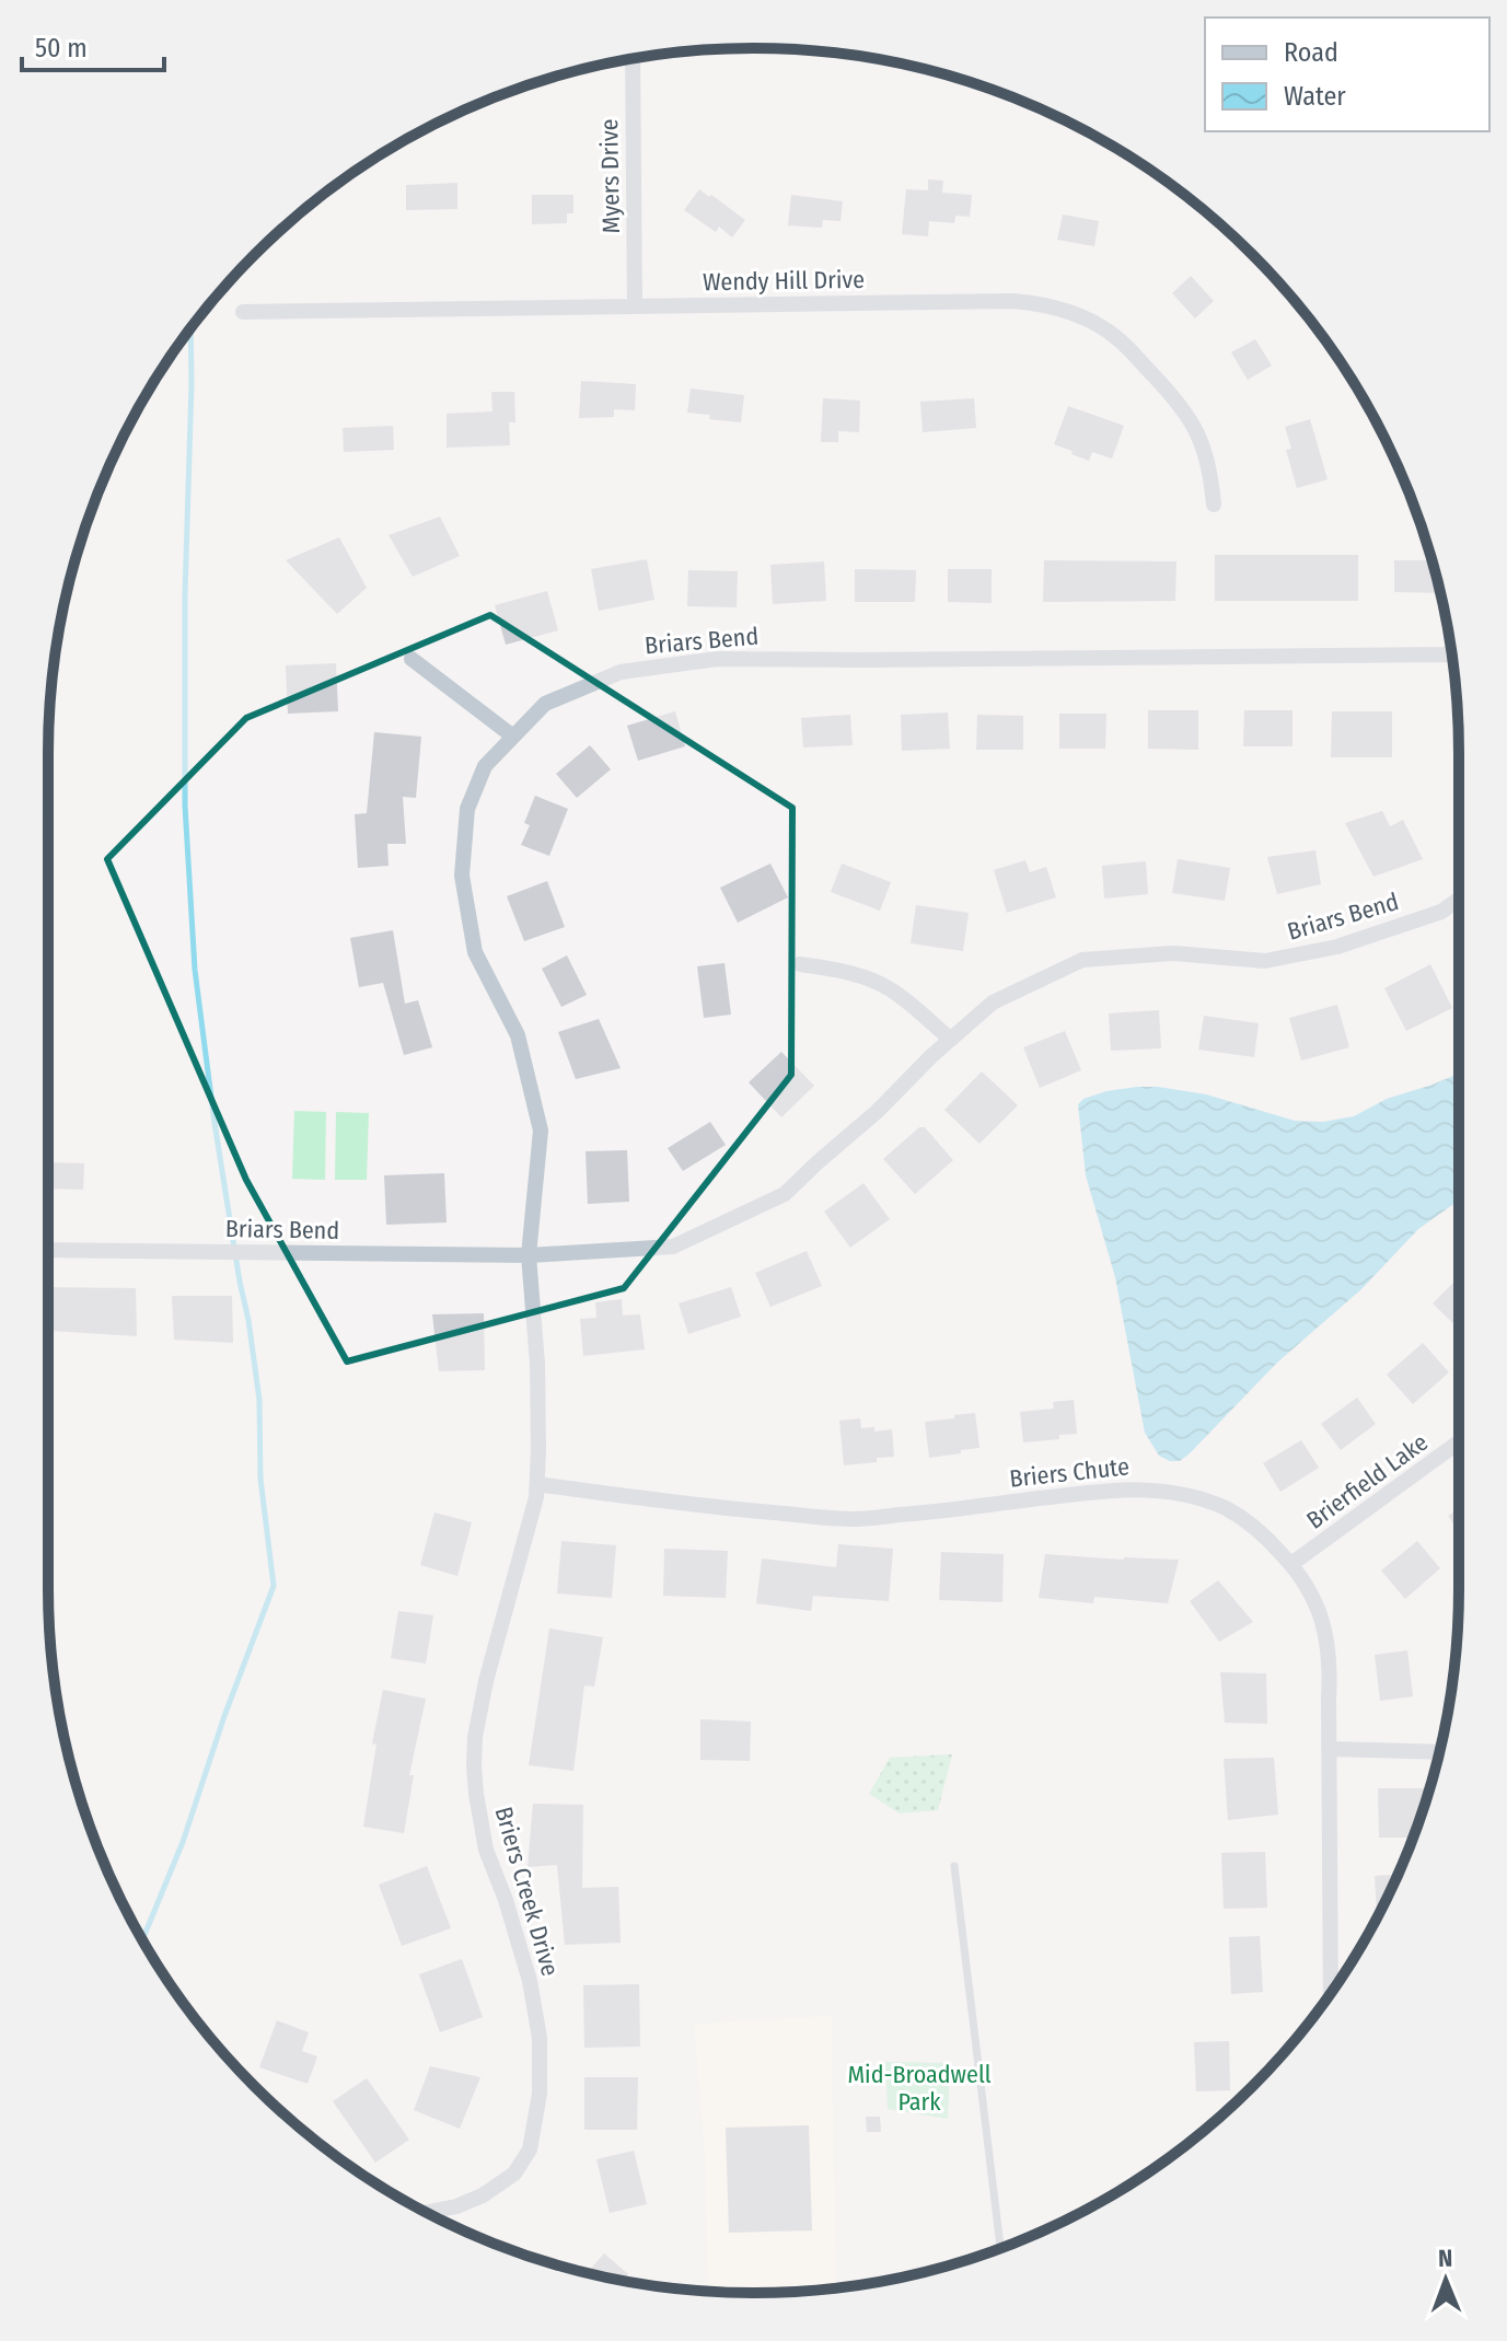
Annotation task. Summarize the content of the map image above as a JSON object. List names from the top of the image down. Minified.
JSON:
{"streets":{"street":["Myers Drive","Wendy Hill Drive","Briars Bend","Briers Chute","Brierfield Lake","Briers Creek Drive"]},"crossings":[["Myers Drive","Wendy Hill Drive"],["Briars Bend","Briers Creek Drive"],["Briers Chute","Brierfield Lake"],["Briers Chute","Briers Creek Drive"]],"parks":["Mid-Broadwell Park"],"legend":["Road","Water"],"scale_bar":"50 m","north":"top"}
